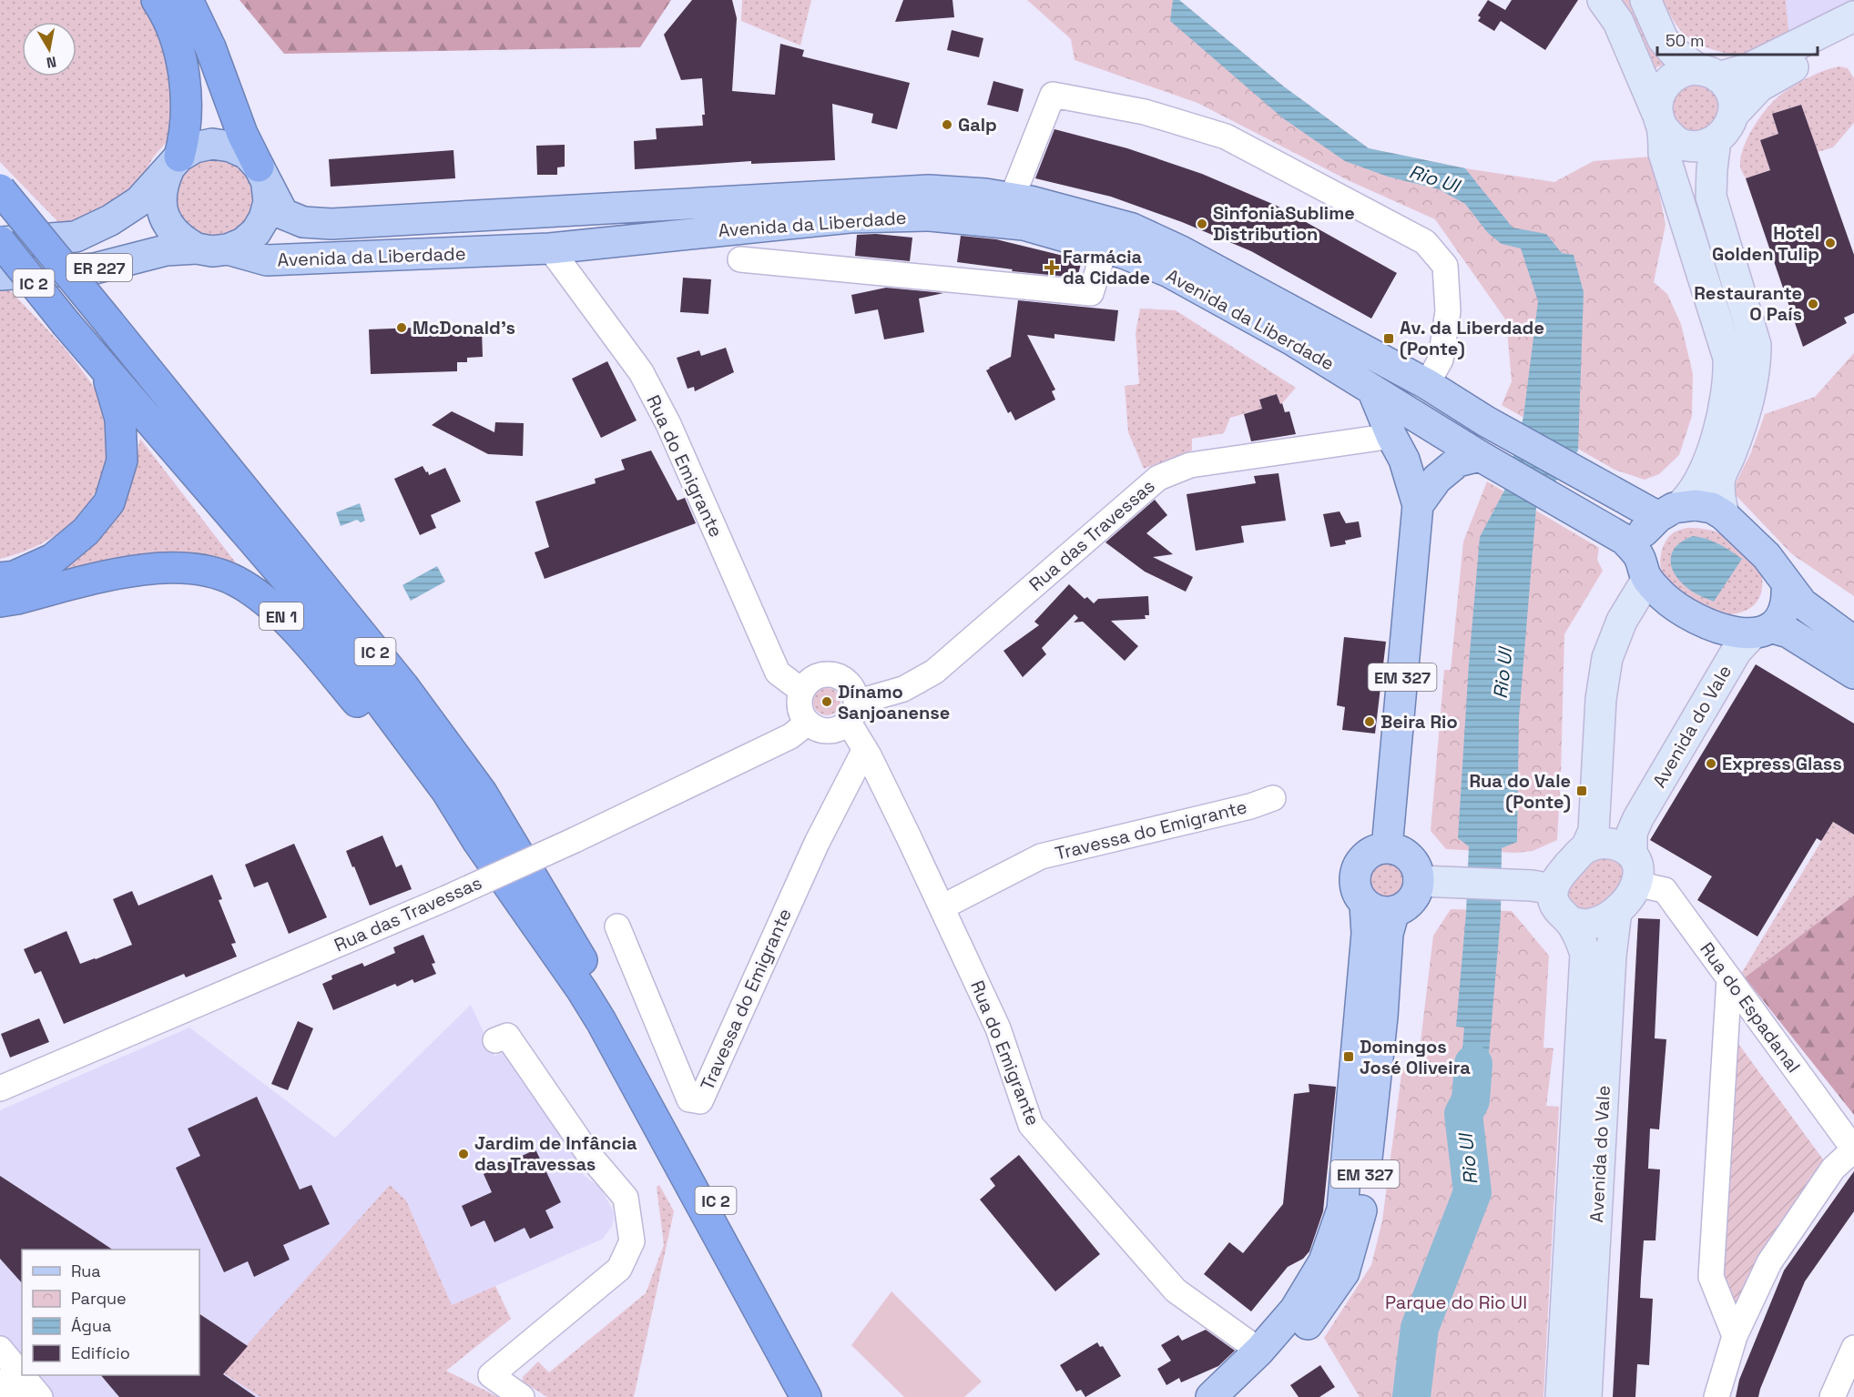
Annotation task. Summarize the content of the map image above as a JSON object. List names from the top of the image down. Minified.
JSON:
{"streets":{"highway":["IC 2","EN 1"],"main road":["Avenida da Liberdade","ER 227","EM 327","Avenida do Vale"],"street":["Rua do Emigrante","Rua das Travessas","Travessa do Emigrante","Rua do Espadanal"]},"crossings":[["Avenida da Liberdade","IC 2"],["Avenida da Liberdade","Rua do Emigrante"],["Avenida da Liberdade","Avenida do Vale"],["IC 2","EN 1"],["Rua do Emigrante","Rua das Travessas"],["Rua do Emigrante","EM 327"],["Rua do Emigrante","Travessa do Emigrante"],["Rua das Travessas","EM 327"],["Avenida do Vale","Rua do Espadanal"]],"water":["Rio Ul"],"parks":["Parque do Rio Ul"],"places":{"other":["Galp","SinfoniaSublime Distribution","Hotel Golden Tulip","Restaurante O País","McDonald's","Dínamo Sanjoanense","Beira Rio","Express Glass","Jardim de Infância das Travessas"],"health":["Farmácia da Cidade"],"transit":["Av. da Liberdade (Ponte)","Rua do Vale (Ponte)","Domingos José Oliveira"]},"legend":["Rua","Parque","Água","Edifício"],"scale_bar":"50 m","north":"bottom"}
